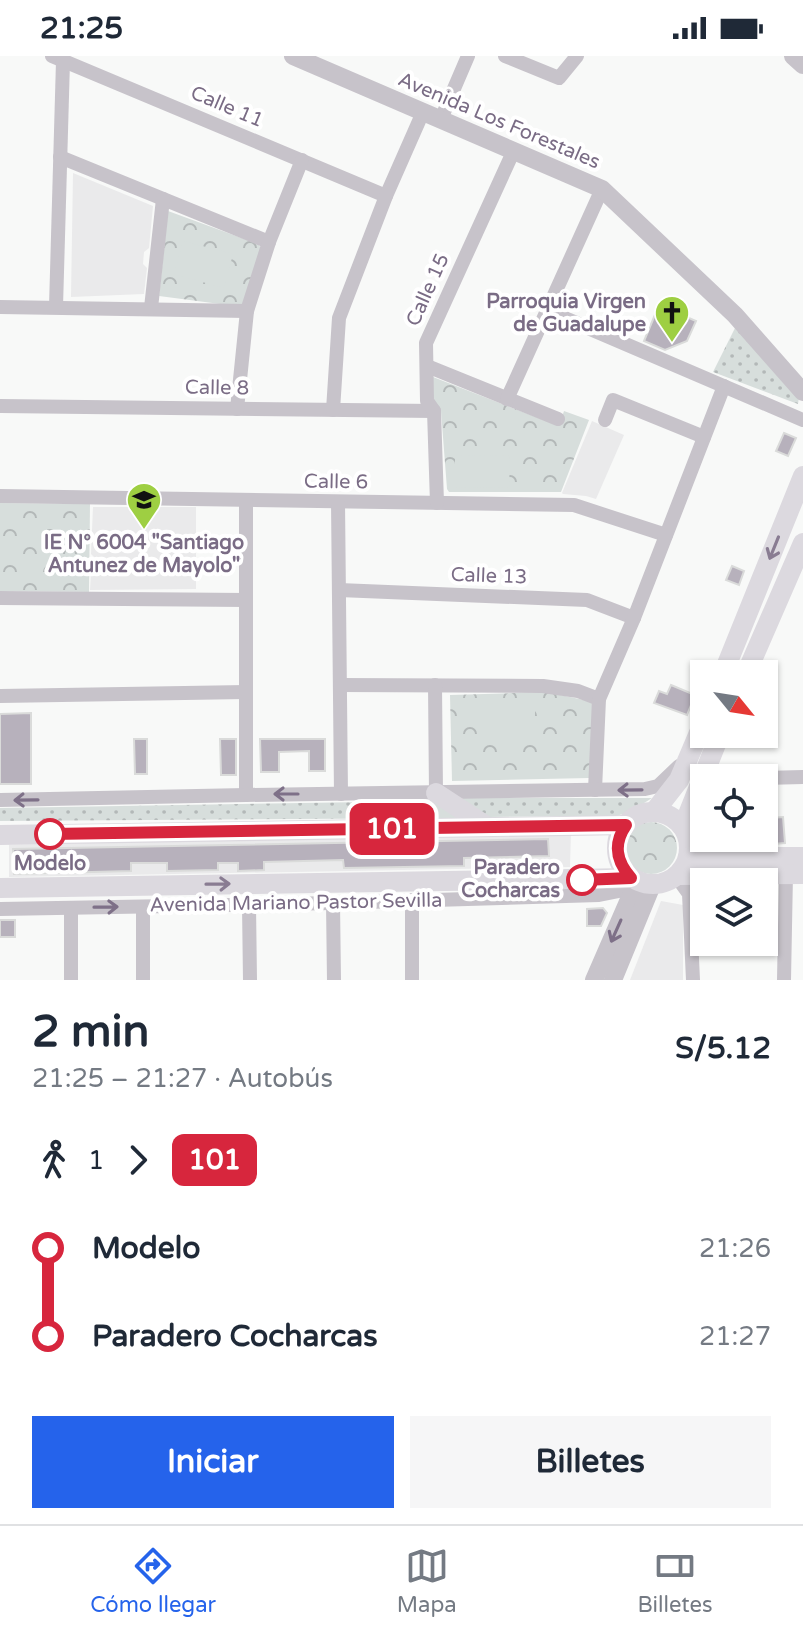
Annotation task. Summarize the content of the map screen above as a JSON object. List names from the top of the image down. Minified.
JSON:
{"streets":{"main road":["Avenida Mariano Pastor Sevilla"],"street":["Calle 11","Avenida Los Forestales","Calle 15","Calle 8","Calle 6","Calle 13"]},"crossings":[["Avenida Los Forestales","Calle 15"],["Calle 15","Calle 8"],["Calle 15","Calle 6"]],"places":{"church":["Parroquia Virgen de Guadalupe"],"school or university":["IE N° 6004 \"Santiago Antunez de Mayolo\""],"other":["Modelo","Paradero Cocharcas"]},"lines":["bus line 101"],"north":"bottom right","page":{"status":"21:25","on_map":"101","heading":["2 min","21:25 – 21:27 · Autobús","S/5.12"],"legs":["1","101"],"list":[{"name":"Modelo","value":"21:26"},{"name":"Paradero Cocharcas","value":"21:27"}],"buttons":["Iniciar","Billetes"],"tabs":["Cómo llegar","Mapa","Billetes"]}}
